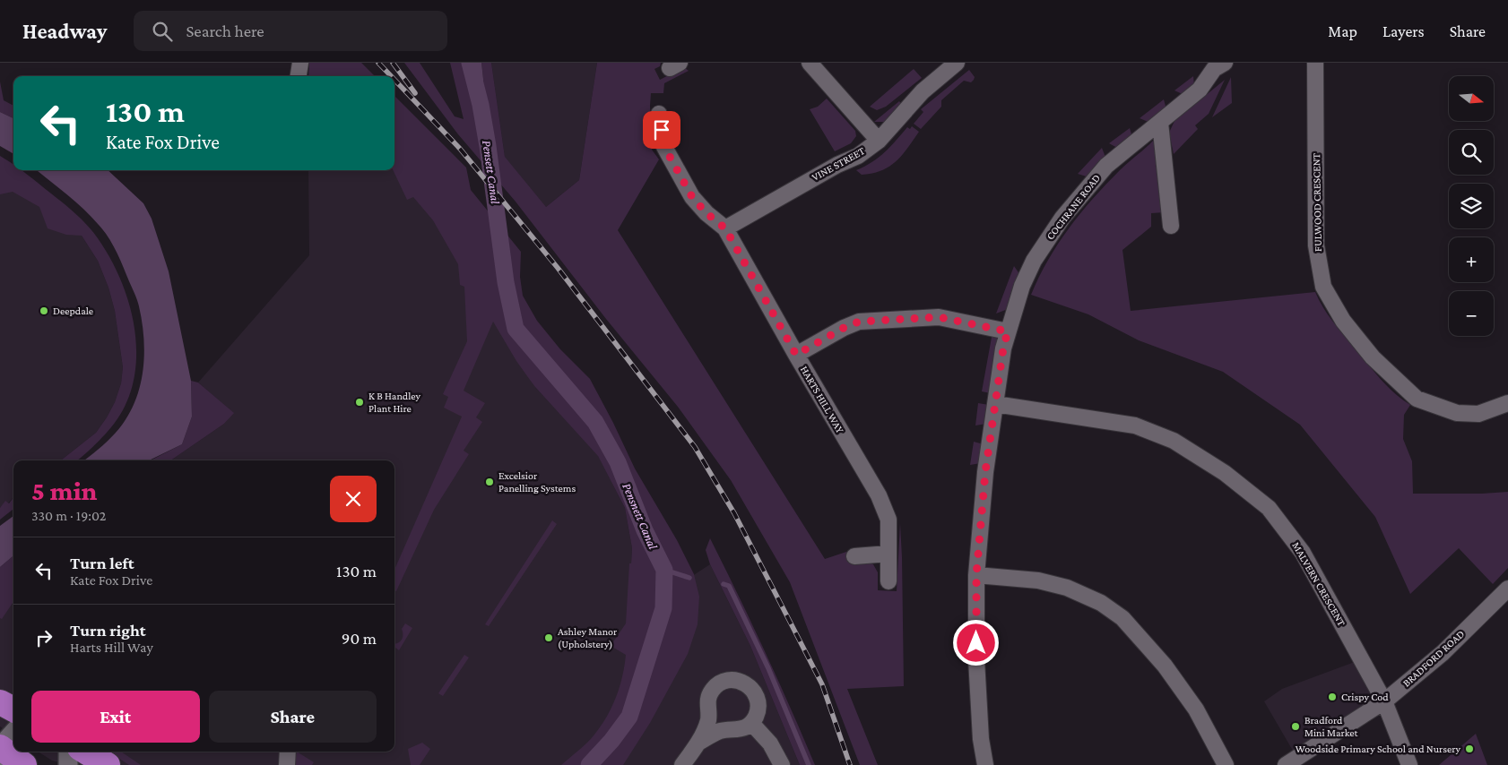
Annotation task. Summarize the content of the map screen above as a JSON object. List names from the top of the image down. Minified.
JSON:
{"streets":{"street":["VINE STREET","FULWOOD CRESCENT","COCHRANE ROAD","HARTS HILL WAY","MALVERN CRESCENT","BRADFORD ROAD"]},"crossings":[["VINE STREET","HARTS HILL WAY"],["COCHRANE ROAD","MALVERN CRESCENT"],["MALVERN CRESCENT","BRADFORD ROAD"]],"water":["Pensett Canal","Pensnett Canal"],"places":["Deepdale","K B Handley Plant Hire","Excelsior Panelling Systems","Ashley Manor (Upholstery)","Crispy Cod","Bradford Mini Market","Woodside Primary School and Nursery"],"north":"right","page":{"header":"Headway","search":"Search here","nav":["Map","Layers","Share"],"map_buttons":["+","−"],"turn":["130 m","Kate Fox Drive"],"heading":["5 min","330 m · 19:02"],"list":[{"name":"Turn left","note":"Kate Fox Drive","value":"130 m"},{"name":"Turn right","note":"Harts Hill Way","value":"90 m"}],"buttons":["Exit","Share"]}}
